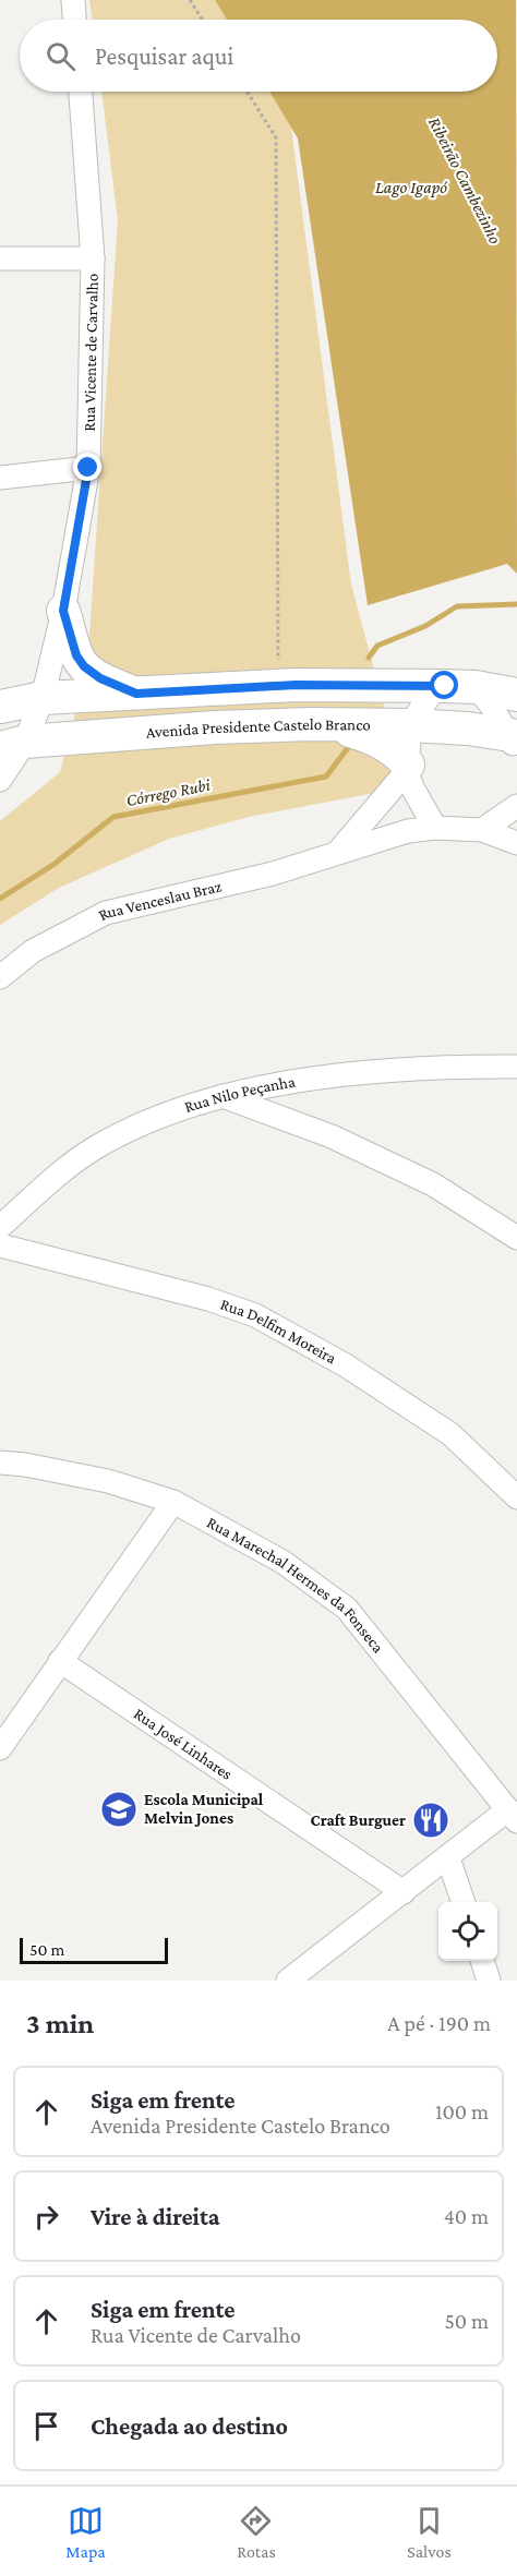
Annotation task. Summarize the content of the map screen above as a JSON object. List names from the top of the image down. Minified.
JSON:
{"streets":{"main road":["Avenida Presidente Castelo Branco"],"street":["Rua Vicente de Carvalho","Rua Venceslau Braz","Rua Nilo Peçanha","Rua Delfim Moreira","Rua Marechal Hermes da Fonseca","Rua José Linhares"]},"crossings":[["Rua Vicente de Carvalho","Avenida Presidente Castelo Branco"]],"water":["Ribeirão Cambezinho","Lago Igapó","Córrego Rubi"],"places":{"school or university":["Escola Municipal Melvin Jones"],"restaurant":["Craft Burguer"]},"scale_bar":"50 m","page":{"search":"Pesquisar aqui","scale":"50 m","heading":["3 min","A pé · 190 m"],"list":[["Siga em frente","Avenida Presidente Castelo Branco","100 m"],["Vire à direita","40 m"],["Siga em frente","Rua Vicente de Carvalho","50 m"],"Chegada ao destino"],"nav":["Mapa","Rotas","Salvos"]}}
